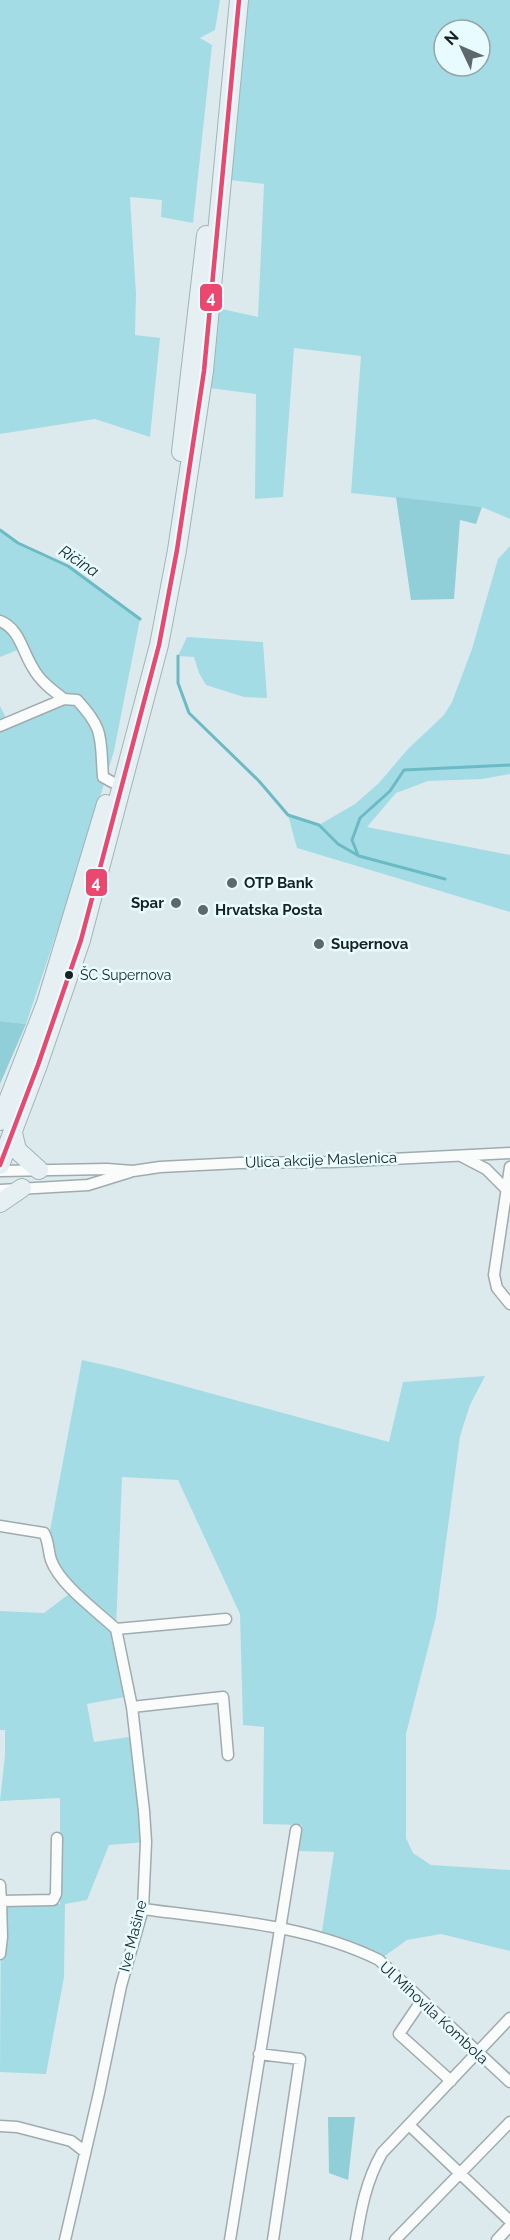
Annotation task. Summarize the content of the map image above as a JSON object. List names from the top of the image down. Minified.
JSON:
{"streets":{"street":["Ulica akcije Maslenica","Ive Mašine","Ul Mihovila Kombola"]},"crossings":[["Ive Mašine","Ul Mihovila Kombola"]],"water":["Ričina"],"places":["OTP Bank","Spar","Hrvatska Posta","Supernova","ŠC Supernova"],"lines":["transit line 4"],"north":"top left"}
